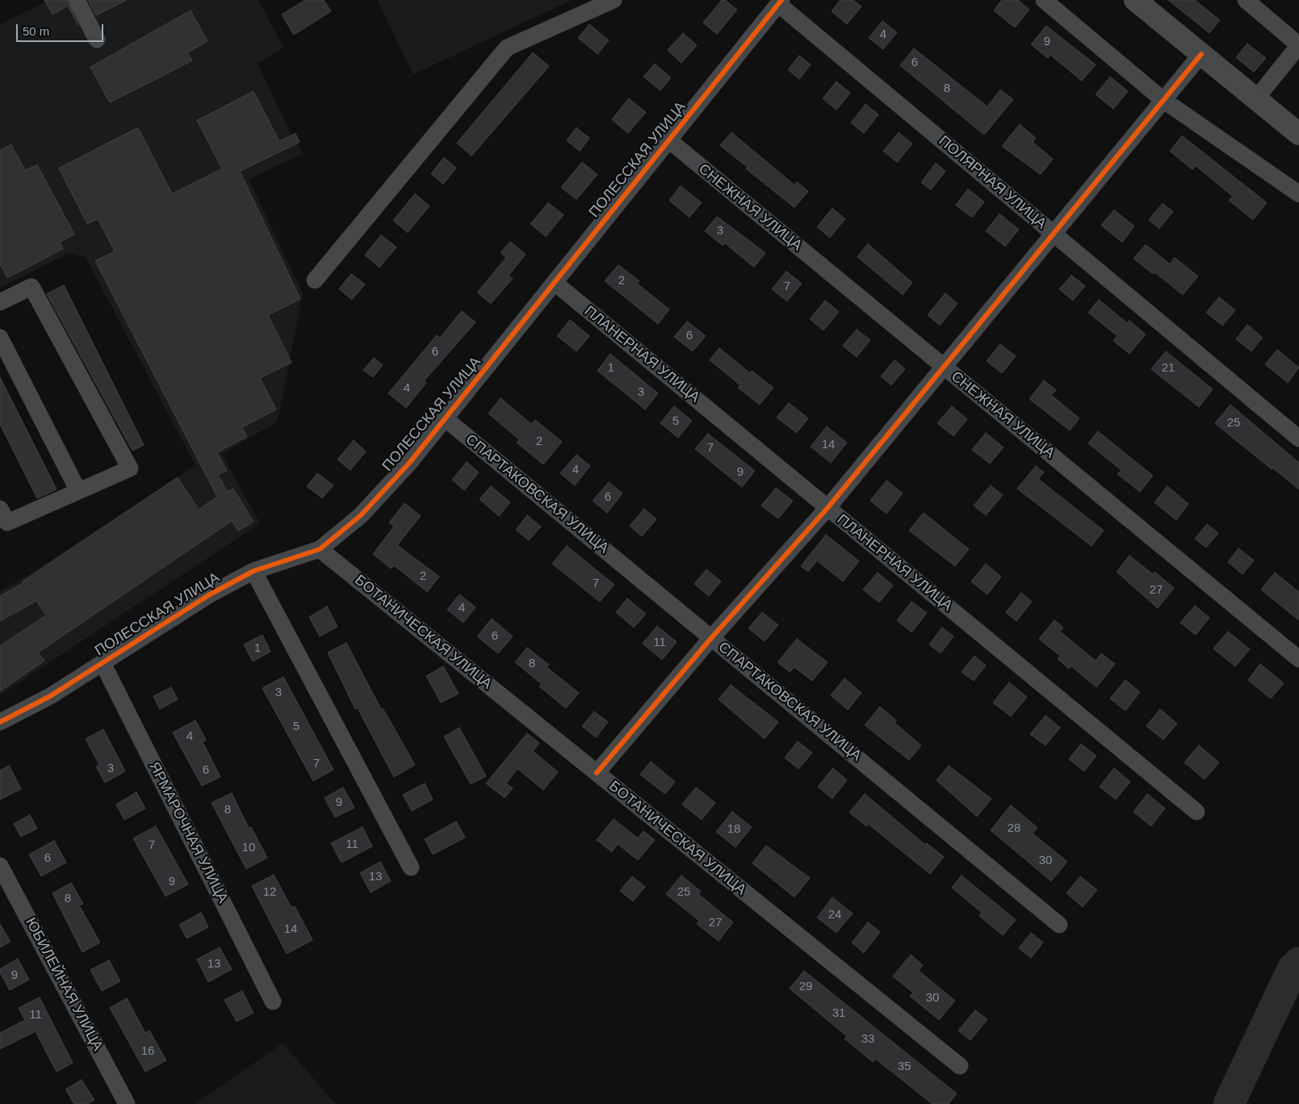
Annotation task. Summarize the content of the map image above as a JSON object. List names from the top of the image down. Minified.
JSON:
{"streets":{"street":["ПОЛЕССКАЯ УЛИЦА","ПОЛЯРНАЯ УЛИЦА","СНЕЖНАЯ УЛИЦА","ПЛАНЕРНАЯ УЛИЦА","СПАРТАКОВСКАЯ УЛИЦА","БОТАНИЧЕСКАЯ УЛИЦА","ЯРМАРОЧНАЯ УЛИЦА","ЮБИЛЕЙНАЯ УЛИЦА"]},"crossings":[["ПОЛЕССКАЯ УЛИЦА","ПОЛЯРНАЯ УЛИЦА"],["ПОЛЕССКАЯ УЛИЦА","СНЕЖНАЯ УЛИЦА"],["ПОЛЕССКАЯ УЛИЦА","ПЛАНЕРНАЯ УЛИЦА"],["ПОЛЕССКАЯ УЛИЦА","СПАРТАКОВСКАЯ УЛИЦА"],["ПОЛЕССКАЯ УЛИЦА","БОТАНИЧЕСКАЯ УЛИЦА"],["ПОЛЕССКАЯ УЛИЦА","ЯРМАРОЧНАЯ УЛИЦА"]],"house_numbers":["4","9","6","8","3","2","7","6","6","1","21","4","3","5","25","2","14","7","4","9","6","2","7","27","4","6","11","1","8","3","5","4","7","3","6","9","8","28","18","11","7","10","6","30","13","9","12","25","8","24","27","14","13","9","29","30","31","11","33","16","35"],"scale_bar":"50 m"}
